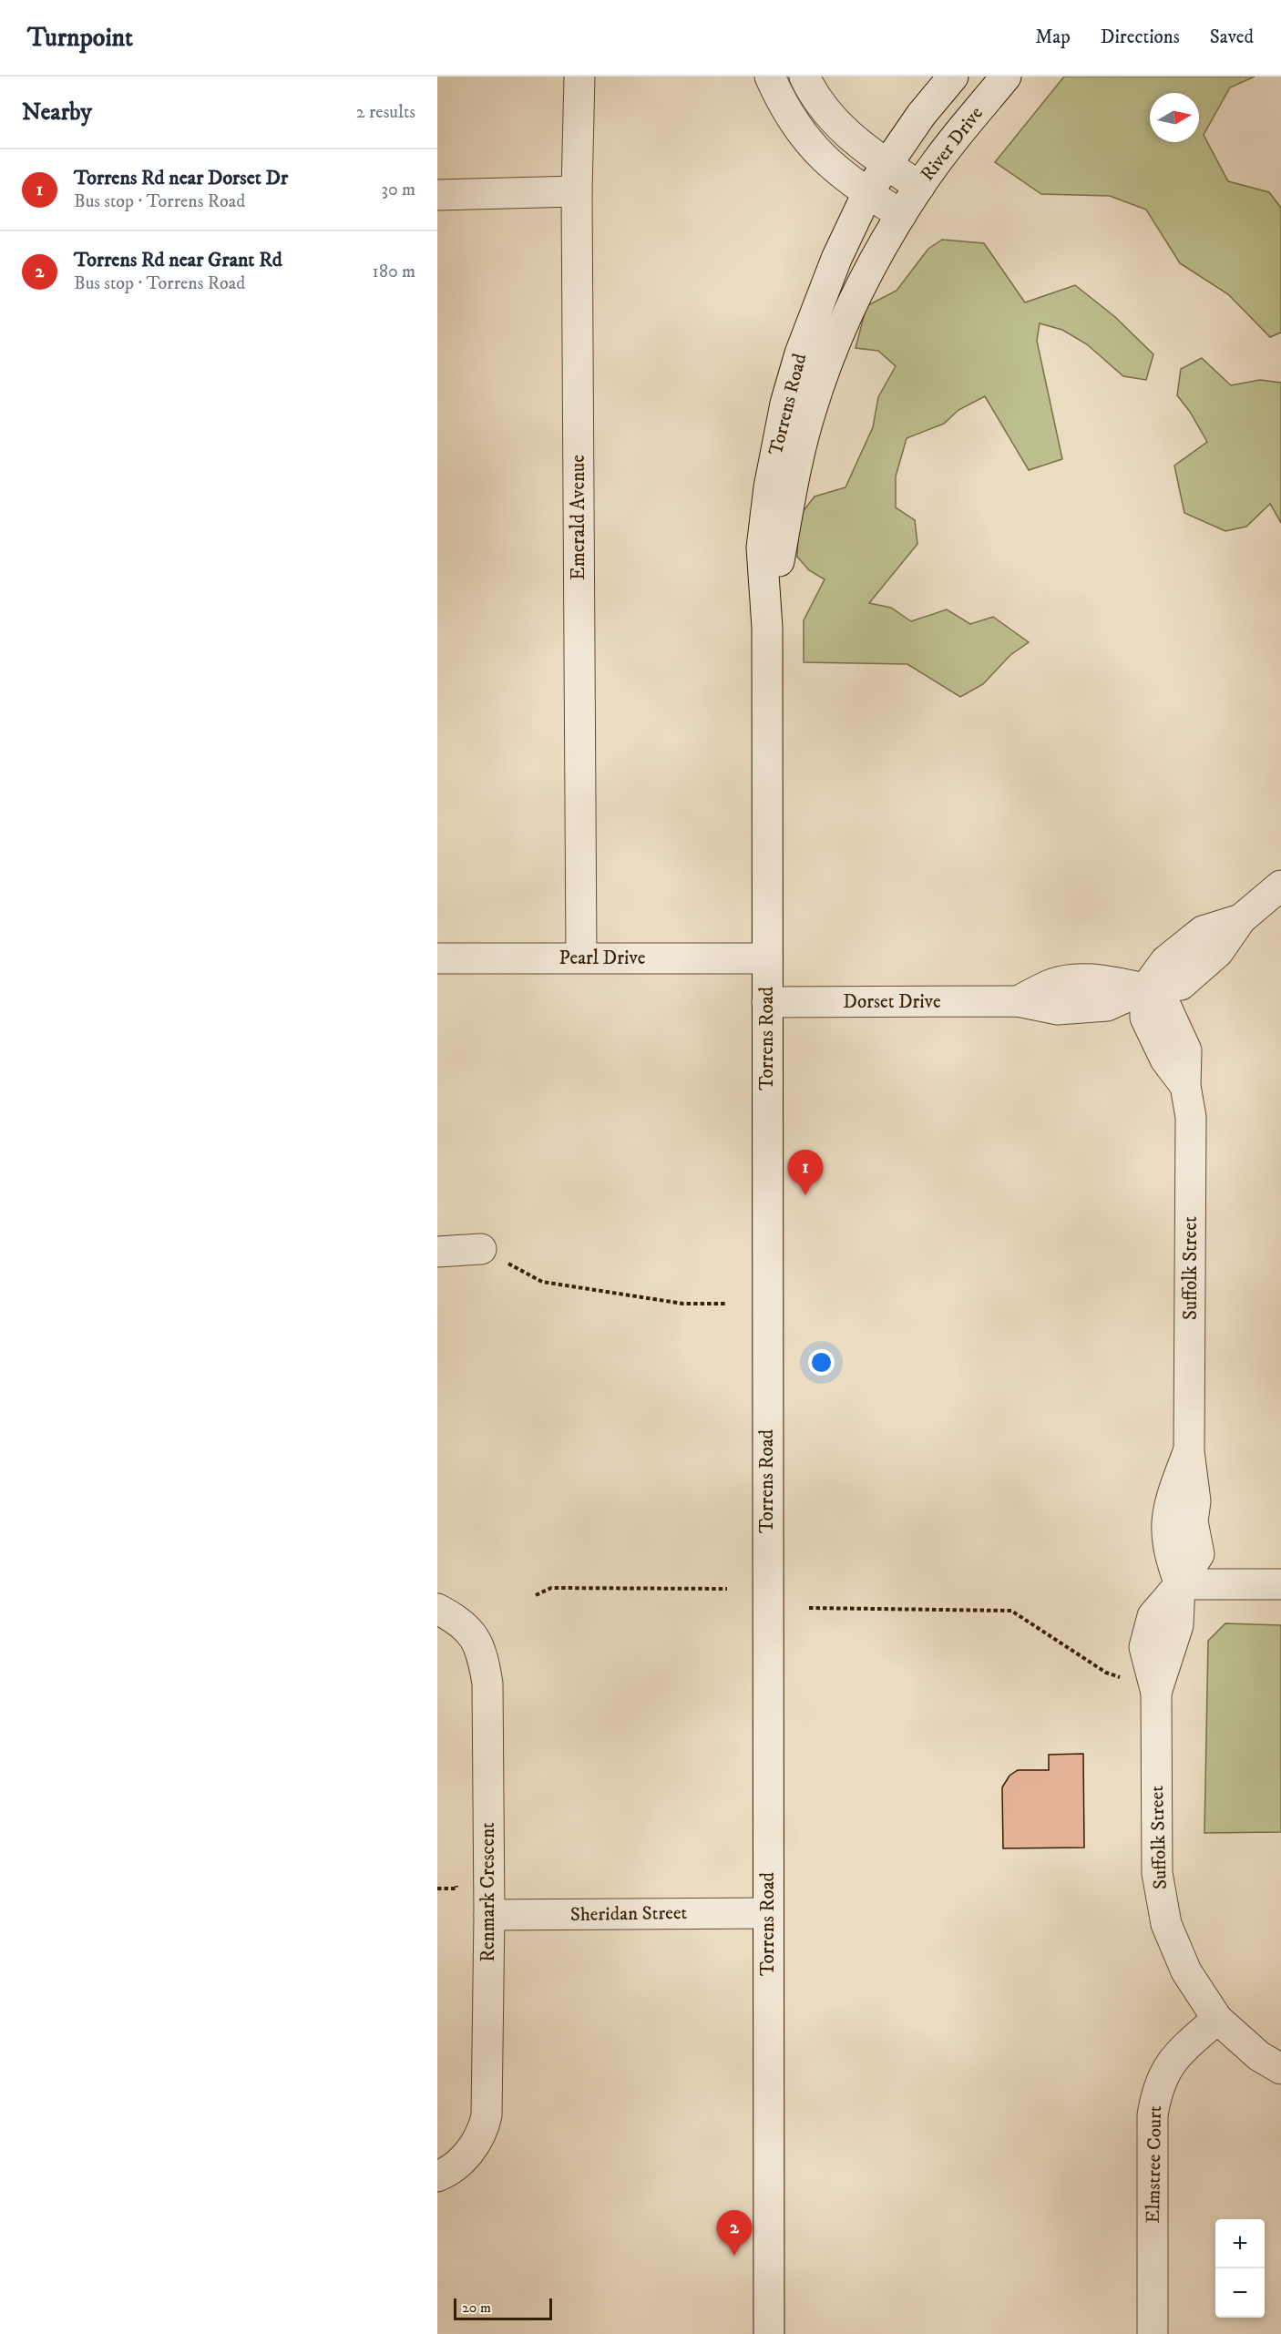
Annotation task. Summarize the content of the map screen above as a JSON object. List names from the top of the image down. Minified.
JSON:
{"streets":{"street":["River Drive","Torrens Road","Emerald Avenue","Pearl Drive","Dorset Drive","Suffolk Street","Renmark Crescent","Sheridan Street","Elmstree Court"]},"crossings":[["River Drive","Torrens Road"],["Torrens Road","Pearl Drive"],["Torrens Road","Dorset Drive"],["Torrens Road","Sheridan Street"],["Emerald Avenue","Pearl Drive"],["Dorset Drive","Suffolk Street"],["Suffolk Street","Elmstree Court"],["Renmark Crescent","Sheridan Street"]],"scale_bar":"20 m","north":"right","page":{"header":"Turnpoint","nav":["Map","Directions","Saved"],"heading":["Nearby","2 results"],"list":[{"mark":"1","name":"Torrens Rd near Dorset Dr","note":"Bus stop · Torrens Road","value":"30 m"},{"mark":"2","name":"Torrens Rd near Grant Rd","note":"Bus stop · Torrens Road","value":"180 m"}],"pins":["1","2"],"map_buttons":["+","−"],"scale":"20 m"}}
